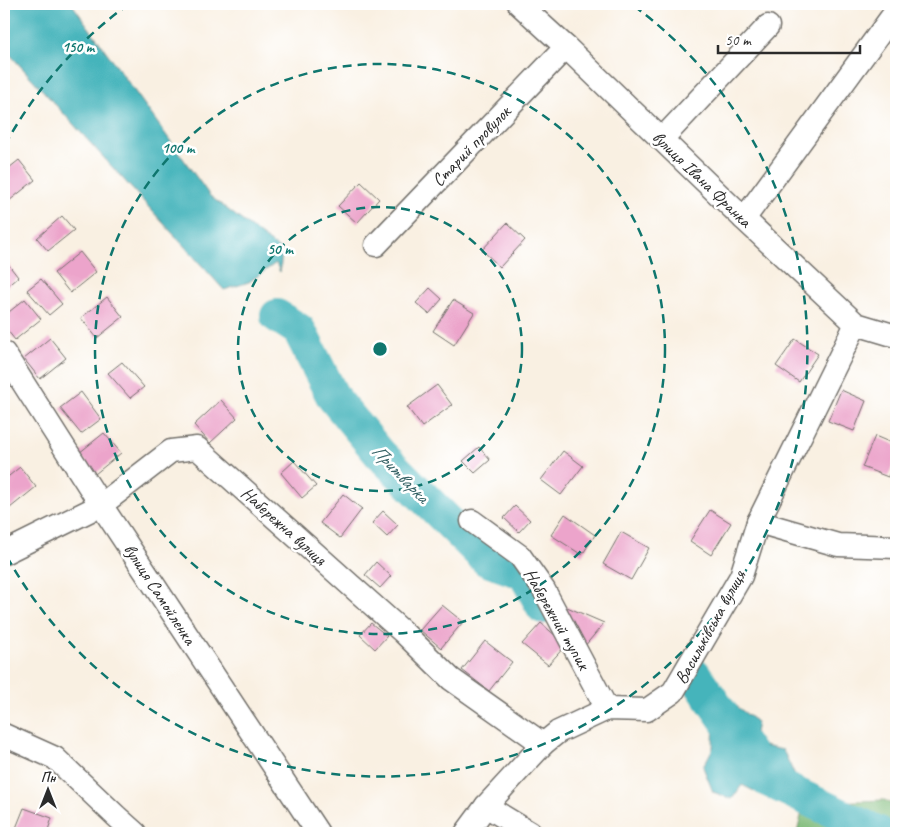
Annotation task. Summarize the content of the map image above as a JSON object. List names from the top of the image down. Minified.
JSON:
{"streets":{"street":["Старий провулок","вулиця Івана Франка","Набережна вулиця","вулиця Самойленка","Набережний тупик","Васильківська вулиця"]},"crossings":[["Старий провулок","вулиця Івана Франка"],["вулиця Івана Франка","Васильківська вулиця"],["Набережна вулиця","вулиця Самойленка"],["Набережна вулиця","Васильківська вулиця"],["Набережний тупик","Васильківська вулиця"]],"water":["Притварка"],"scale_bar":"50 m","north":"top","rings":["150 m","100 m","50 m"]}
